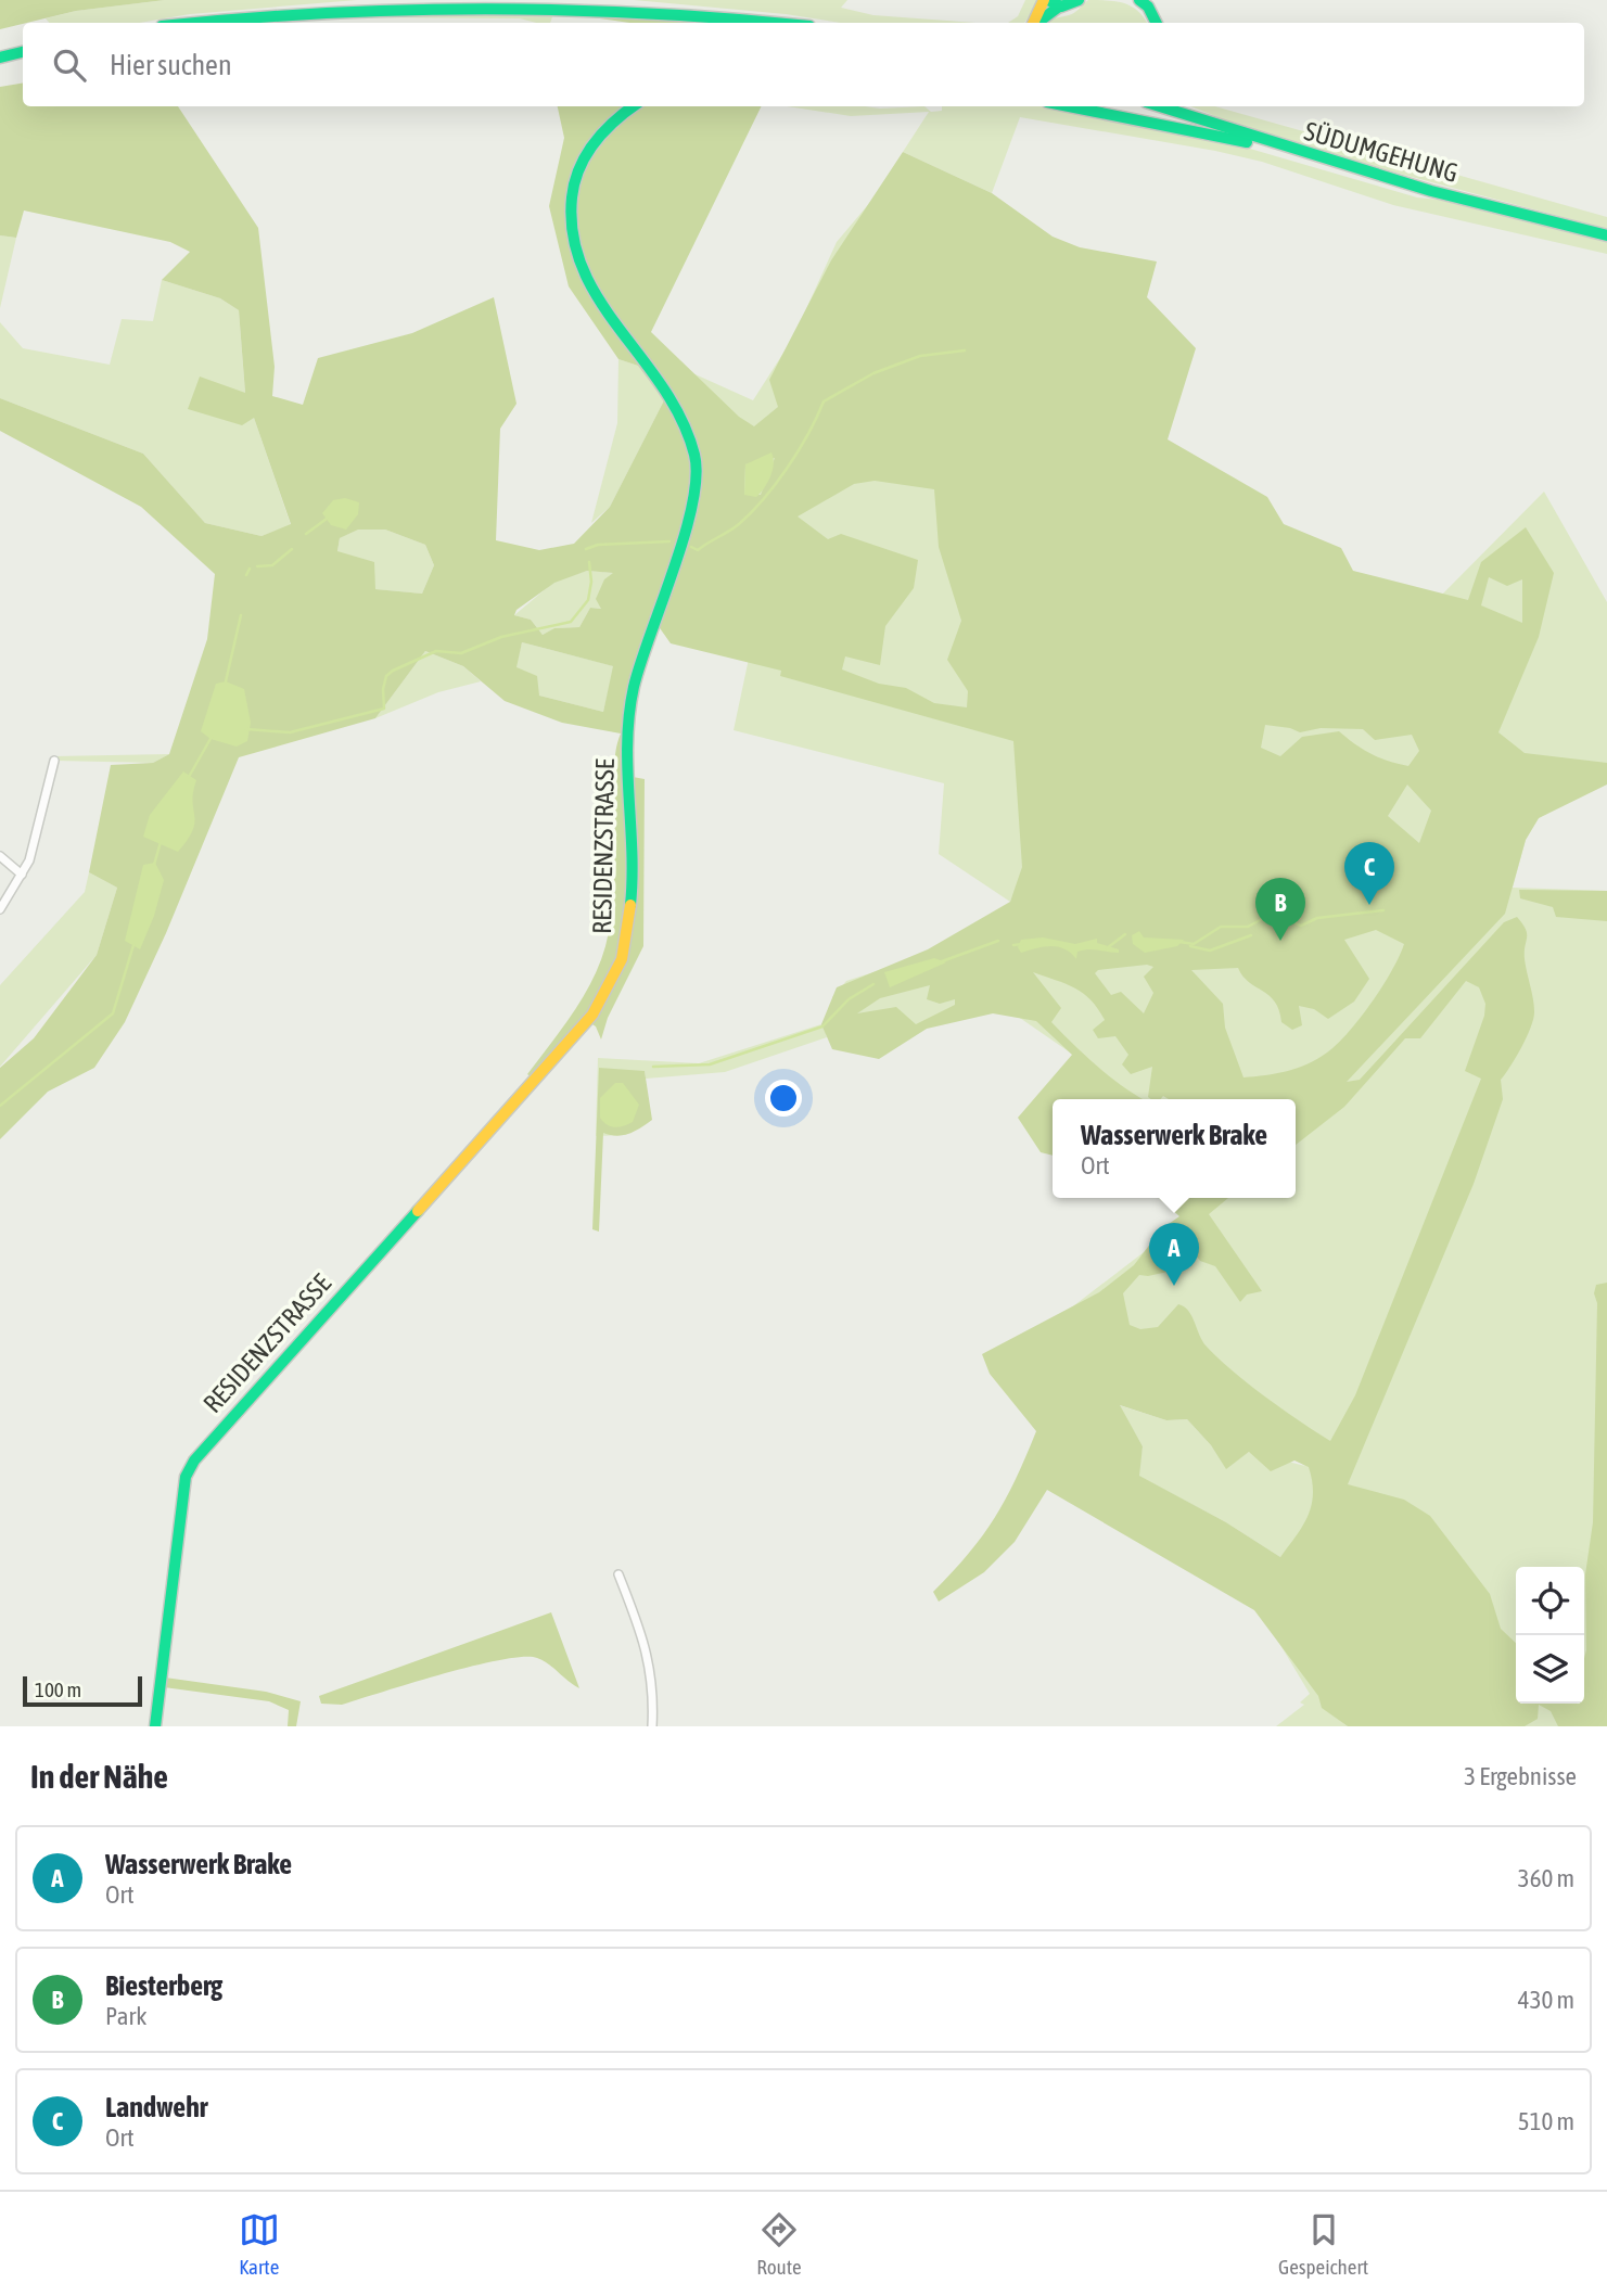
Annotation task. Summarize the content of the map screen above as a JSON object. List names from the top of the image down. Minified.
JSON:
{"streets":{"main road":["SÜDUMGEHUNG","RESIDENZSTRASSE"]},"scale_bar":"100 m","page":{"search":"Hier suchen","pins":["C","B","A"],"popup":["Wasserwerk Brake","Ort"],"scale":"100 m","heading":["In der Nähe","3 Ergebnisse"],"list":[{"mark":"A","name":"Wasserwerk Brake","note":"Ort","value":"360 m"},{"mark":"B","name":"Biesterberg","note":"Park","value":"430 m"},{"mark":"C","name":"Landwehr","note":"Ort","value":"510 m"}],"nav":["Karte","Route","Gespeichert"]}}
